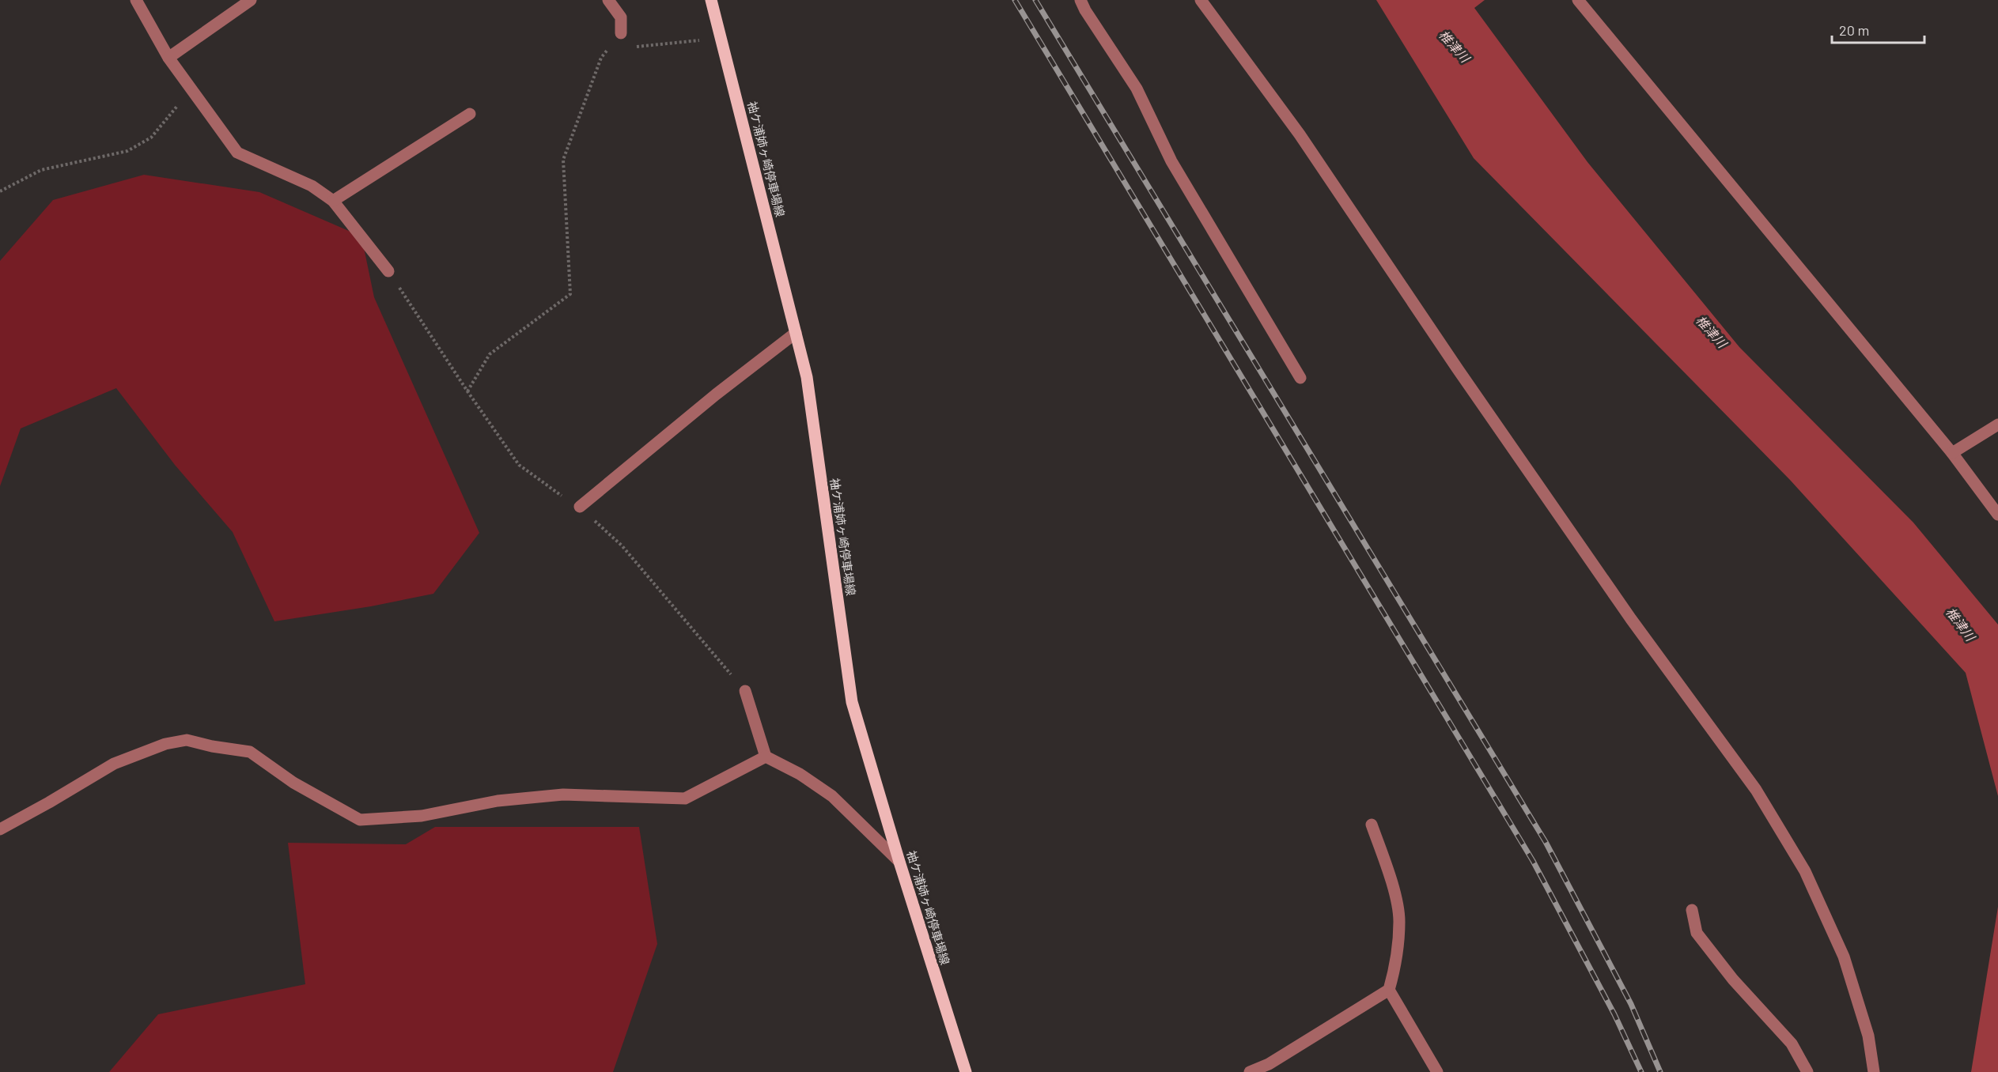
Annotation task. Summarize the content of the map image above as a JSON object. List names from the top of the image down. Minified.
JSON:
{"streets":{"main road":["袖ケ浦姉ヶ崎停車場線"]},"water":["椎津川"],"scale_bar":"20 m"}
